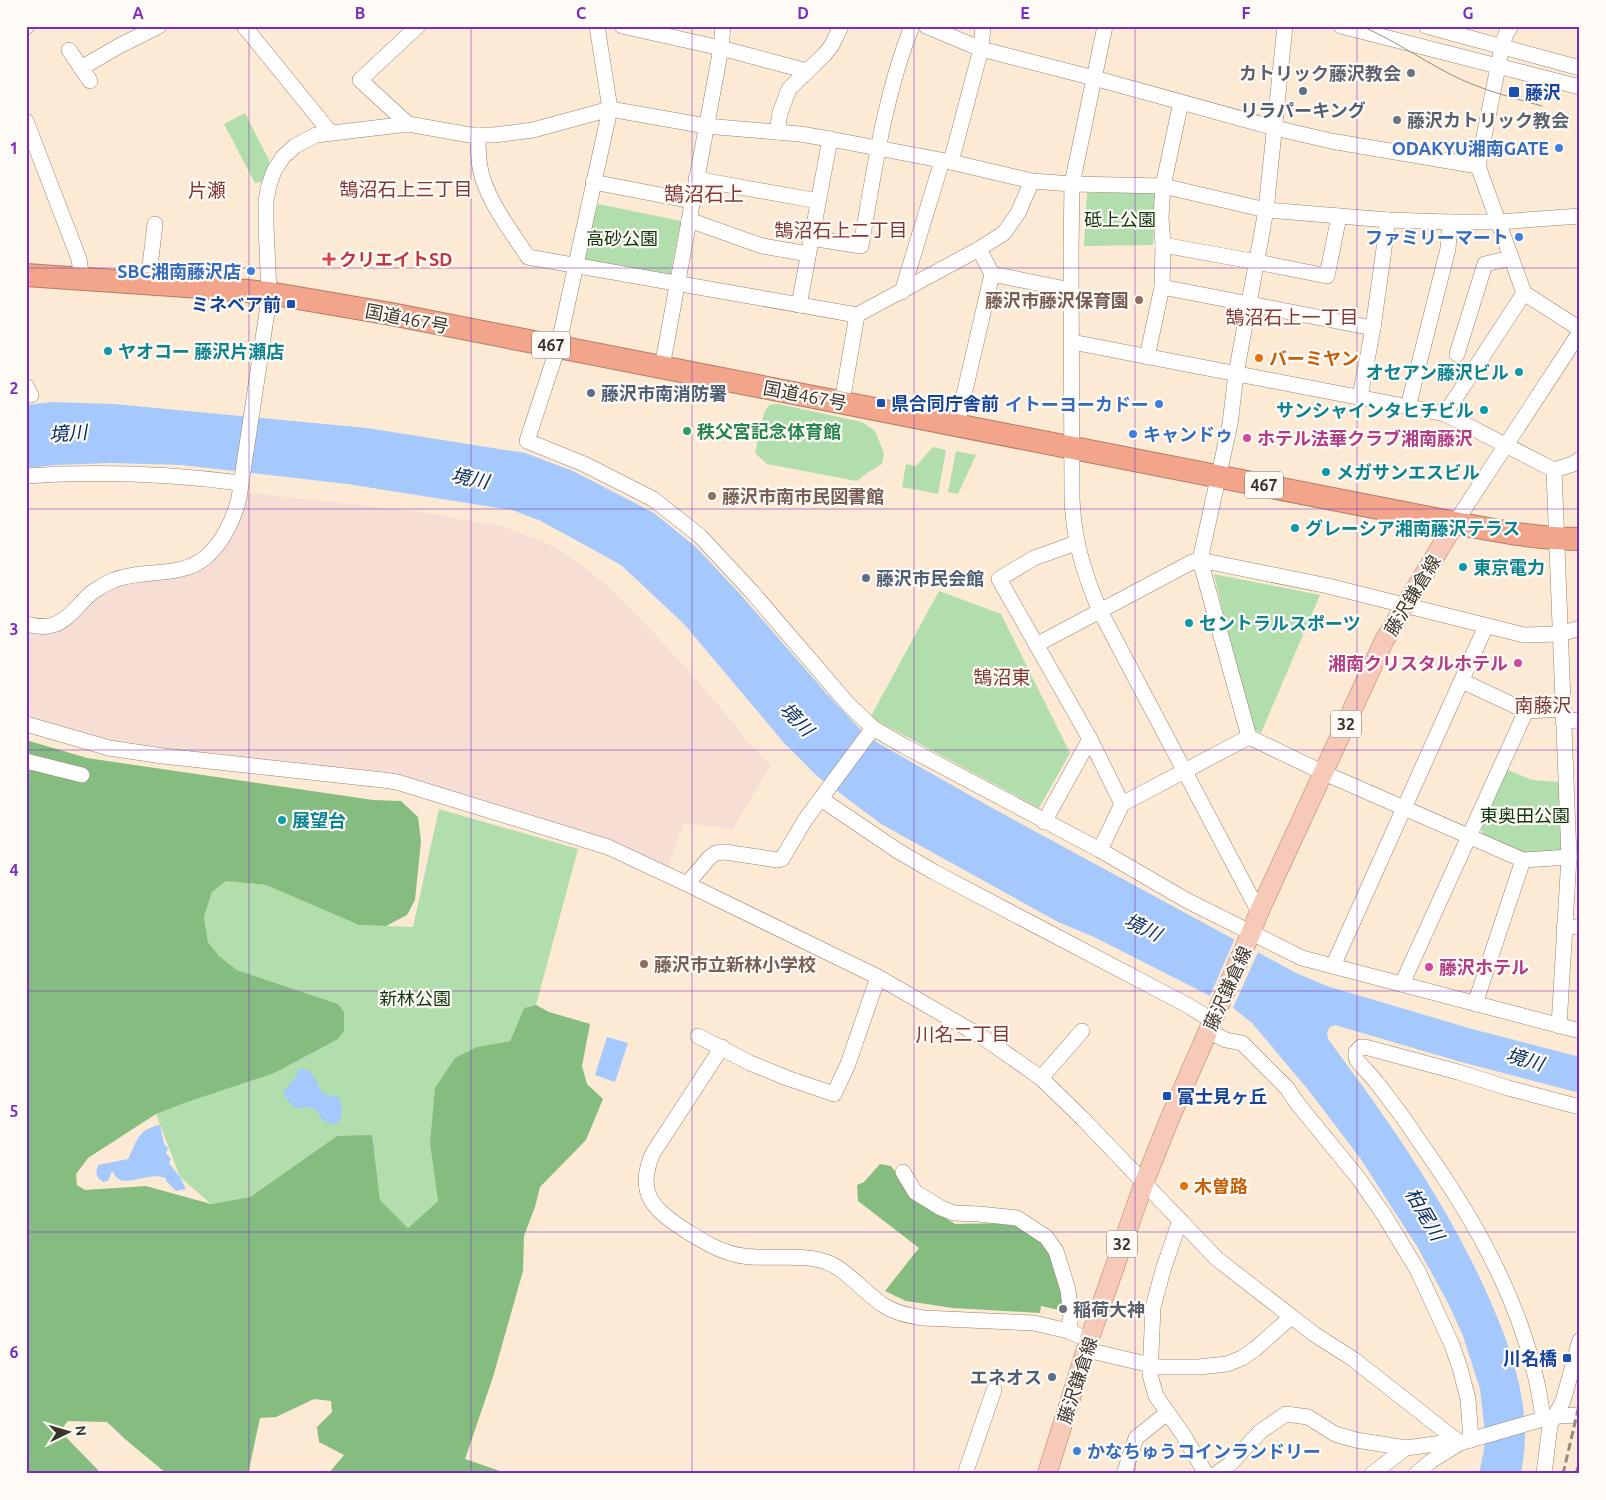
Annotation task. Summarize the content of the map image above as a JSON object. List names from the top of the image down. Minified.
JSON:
{"streets":{"highway":["国道467号","467"],"main road":["藤沢鎌倉線","32"]},"crossings":[["国道467号","藤沢鎌倉線"]],"districts":["鵠沼石上三丁目","片瀬","鵠沼石上","鵠沼石上二丁目","鵠沼石上一丁目","鵠沼東","南藤沢","川名二丁目"],"water":["境川","柏尾川"],"parks":["砥上公園","高砂公園","東奥田公園","新林公園"],"places":{"other":["カトリック藤沢教会","リラパーキング","藤沢カトリック教会","ODAKYU湘南GATE","ファミリーマート","SBC湘南藤沢店","藤沢市藤沢保育園","ヤオコー 藤沢片瀬店","バーミヤン","オセアン藤沢ビル","藤沢市南消防署","イトーヨーカドー","サンシャインタヒチビル","秩父宮記念体育館","キャンドゥ","ホテル法華クラブ湘南藤沢","メガサンエスビル","藤沢市南市民図書館","グレーシア湘南藤沢テラス","東京電力","藤沢市民会館","セントラルスポーツ","湘南クリスタルホテル","展望台","藤沢市立新林小学校","藤沢ホテル","木曽路","稲荷大神","エネオス","かなちゅうコインランドリー"],"transit":["藤沢","ミネベア前","県合同庁舎前","富士見ヶ丘","川名橋"],"health":["クリエイトSD"]},"north":"right","grid":{"columns":["A","B","C","D","E","F","G"],"rows":["1","2","3","4","5","6"]}}
